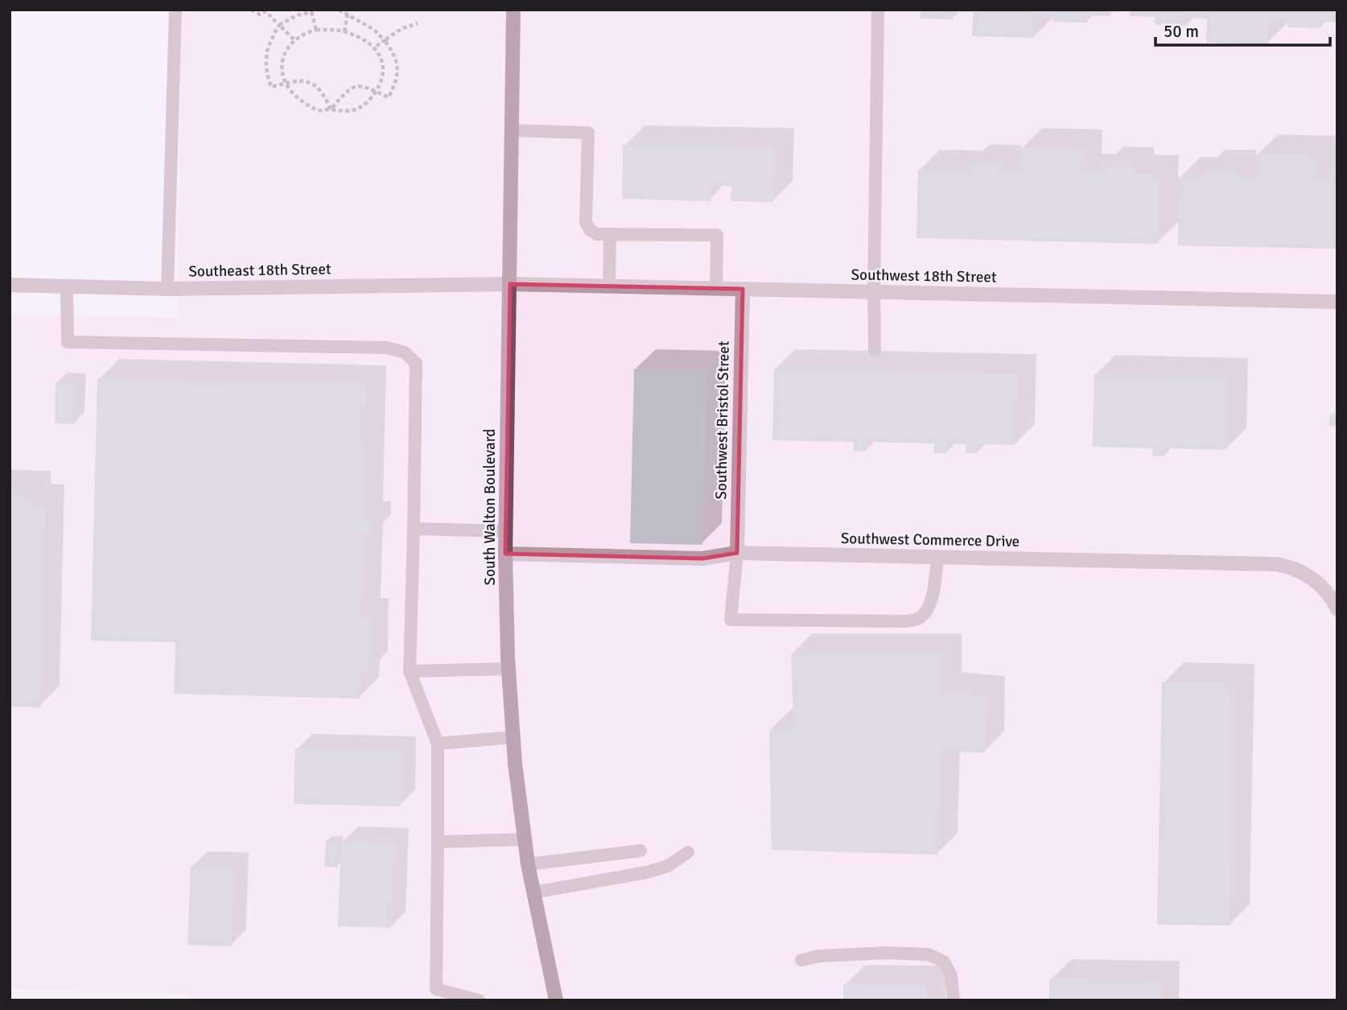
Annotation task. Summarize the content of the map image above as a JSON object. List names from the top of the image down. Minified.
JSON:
{"streets":{"main road":["South Walton Boulevard"],"street":["Southeast 18th Street","Southwest 18th Street","Southwest Bristol Street","Southwest Commerce Drive"]},"crossings":[["Southeast 18th Street","Southwest 18th Street"],["Southeast 18th Street","South Walton Boulevard"],["Southwest 18th Street","Southwest Bristol Street"],["Southwest 18th Street","South Walton Boulevard"],["Southwest Bristol Street","Southwest Commerce Drive"],["South Walton Boulevard","Southwest Commerce Drive"]],"scale_bar":"50 m"}
